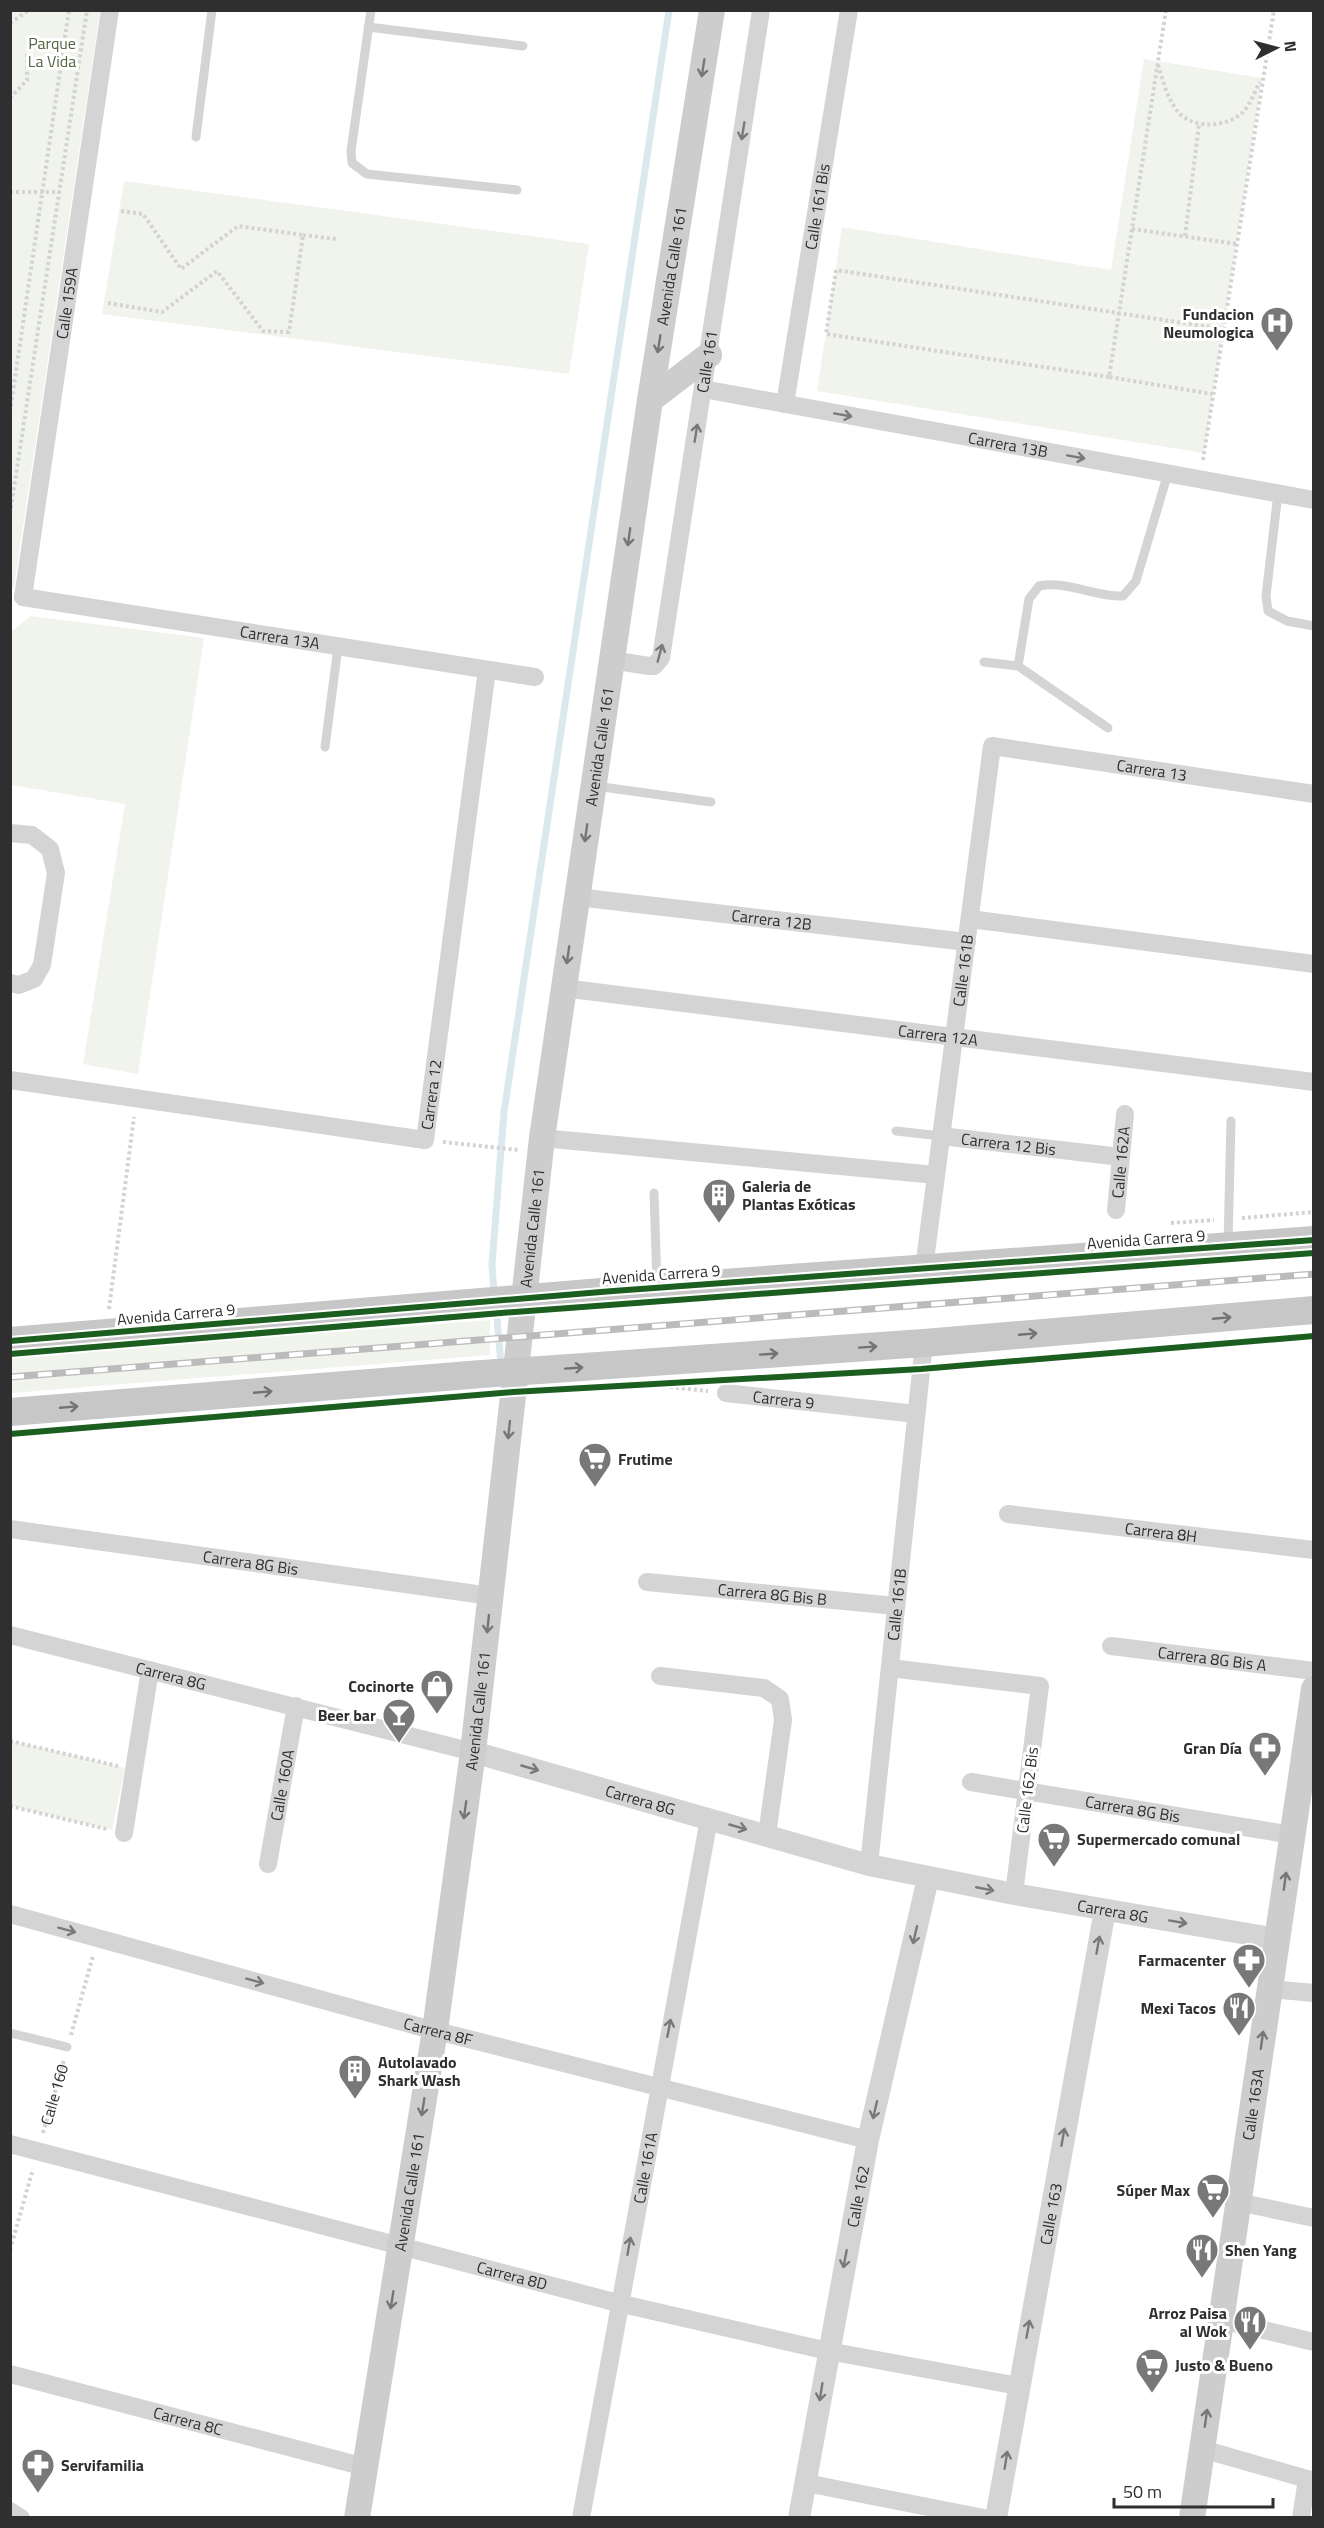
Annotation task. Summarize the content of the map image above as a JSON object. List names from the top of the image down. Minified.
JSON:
{"streets":{"main road":["Avenida Calle 161","Avenida Carrera 9","Calle 163A"],"street":["Calle 161 Bis","Calle 159A","Calle 161","Carrera 13B","Carrera 13A","Carrera 13","Carrera 12B","Calle 161B","Carrera 12A","Carrera 12","Carrera 12 Bis","Calle 162A","Carrera 9","Carrera 8H","Carrera 8G Bis","Carrera 8G Bis B","Carrera 8G Bis A","Carrera 8G","Calle 160A","Calle 162 Bis","Carrera 8F","Calle 161A","Calle 162","Calle 163","Carrera 8D","Carrera 8C"],"path":["Calle 160"]},"crossings":[["Calle 161 Bis","Carrera 13B"],["Avenida Calle 161","Calle 161"],["Avenida Calle 161","Carrera 12B"],["Avenida Calle 161","Carrera 12A"],["Avenida Calle 161","Avenida Carrera 9"],["Avenida Calle 161","Carrera 8G Bis"],["Avenida Calle 161","Carrera 8G"],["Avenida Calle 161","Carrera 8F"],["Avenida Calle 161","Carrera 8D"],["Avenida Calle 161","Carrera 8C"],["Calle 159A","Carrera 13A"],["Calle 161","Carrera 13B"],["Carrera 13A","Carrera 12"],["Carrera 13","Calle 161B"],["Carrera 12B","Calle 161B"],["Calle 161B","Carrera 12A"],["Calle 161B","Carrera 12 Bis"],["Calle 161B","Avenida Carrera 9"],["Calle 161B","Carrera 9"],["Calle 161B","Carrera 8G Bis B"],["Calle 161B","Carrera 8G"],["Calle 161B","Calle 162 Bis"],["Carrera 12 Bis","Calle 162A"],["Carrera 8G Bis","Calle 162 Bis"],["Carrera 8G Bis","Calle 163A"],["Carrera 8G","Calle 160A"],["Carrera 8G","Calle 162 Bis"],["Carrera 8G","Calle 163A"],["Carrera 8G","Calle 161A"],["Carrera 8G","Calle 162"],["Carrera 8G","Calle 163"],["Carrera 8F","Calle 160"],["Carrera 8F","Calle 161A"],["Carrera 8F","Calle 162"],["Calle 160","Carrera 8D"],["Calle 161A","Carrera 8D"],["Calle 162","Carrera 8D"],["Calle 163","Carrera 8D"]],"one_way":["Avenida Calle 161","Carrera 13B","Carrera 8G","Carrera 8F","Calle 163A","Calle 161A","Calle 162","Calle 163"],"parks":["Parque La Vida"],"places":{"hospital":["Fundacion Neumologica"],"building":["Galeria de Plantas Exóticas","Autolavado Shark Wash"],"supermarket":["Frutime","Supermercado comunal","Súper Max","Justo & Bueno"],"shop":["Cocinorte"],"bar":["Beer bar"],"pharmacy":["Gran Día","Farmacenter","Servifamilia"],"restaurant":["Mexi Tacos","Shen Yang","Arroz Paisa al Wok"]},"scale_bar":"50 m","north":"right"}
